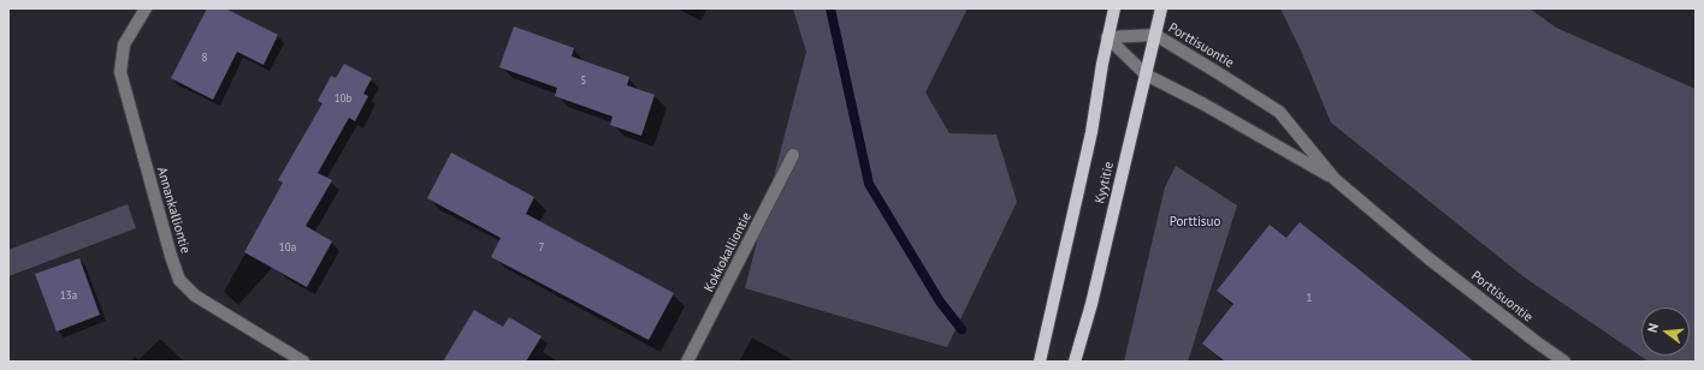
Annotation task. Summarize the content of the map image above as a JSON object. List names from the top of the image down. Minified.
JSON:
{"streets":{"main road":["Kyytitie"],"street":["Porttisuontie","Annankalliontie","Kokkokalliontie"]},"crossings":[["Porttisuontie","Kyytitie"]],"parks":["Porttisuo"],"house_numbers":["8","5","10b","10a","7","13a","1"],"north":"left"}
